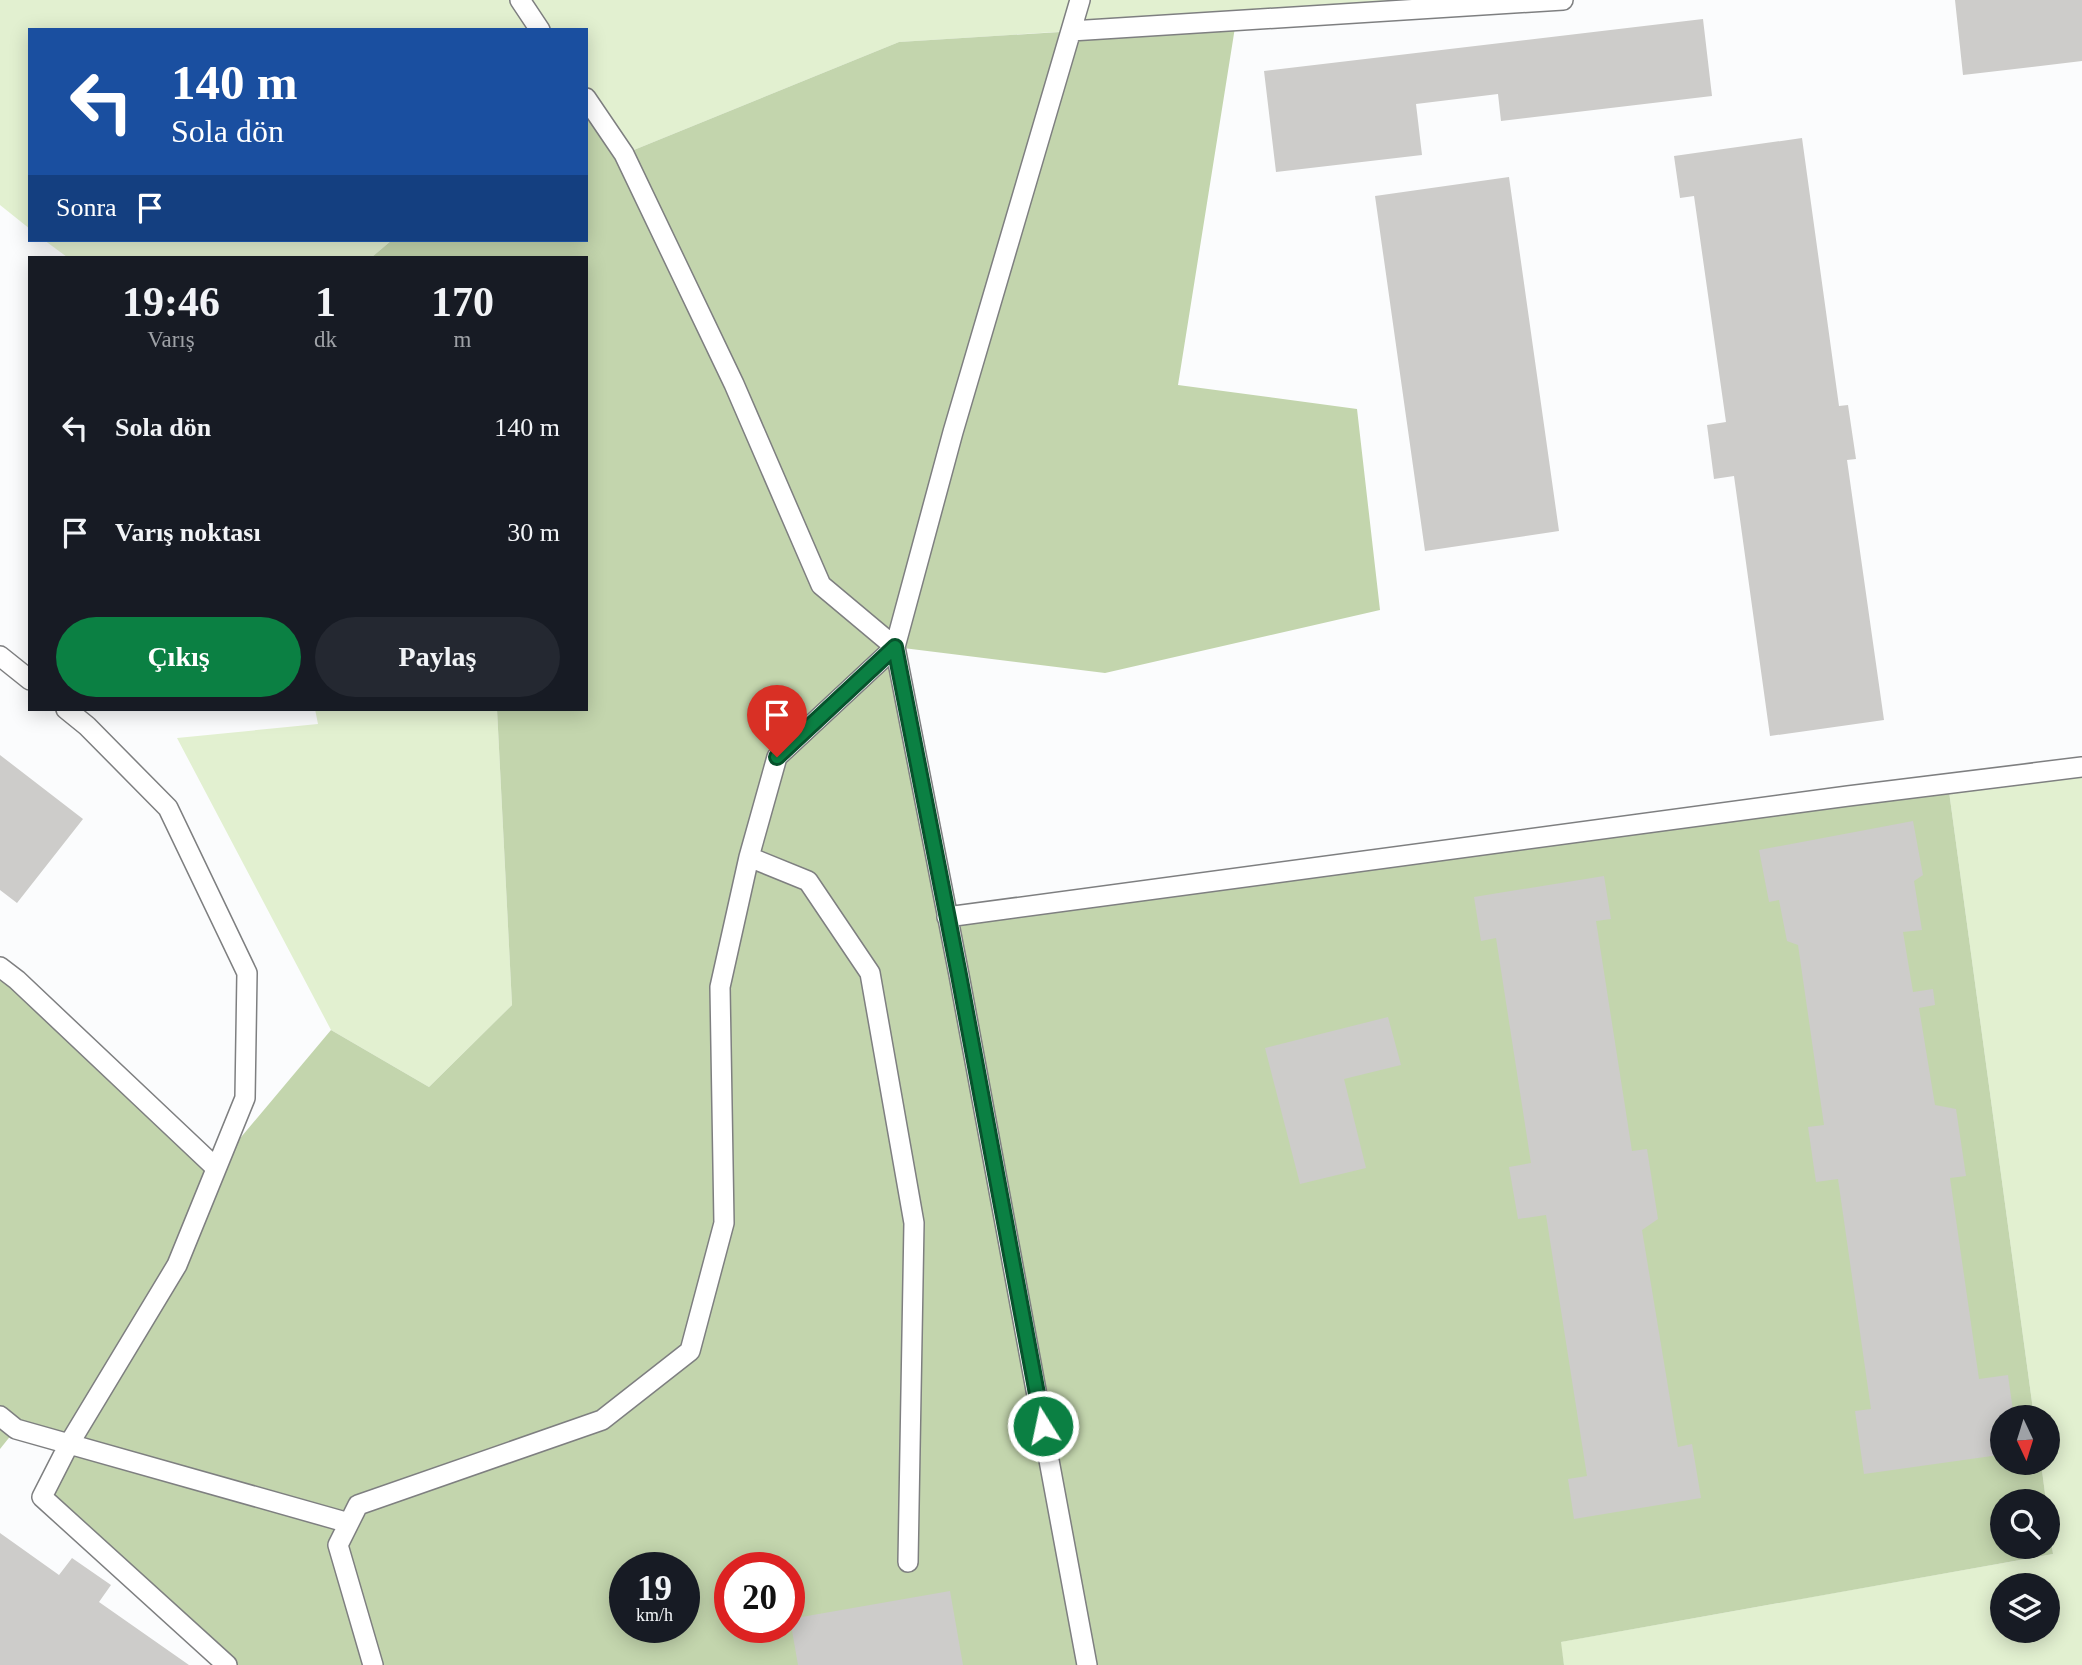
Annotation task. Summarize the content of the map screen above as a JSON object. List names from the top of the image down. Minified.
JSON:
{"north":"bottom","page":{"turn":["140 m","Sola dön"],"then":"Sonra","eta":["19:46","Varış","1","dk","170","m"],"list":[{"name":"Sola dön","value":"140 m"},{"name":"Varış noktası","value":"30 m"}],"buttons":["Çıkış","Paylaş"],"speed":"19 km/h","limit":"20"}}
